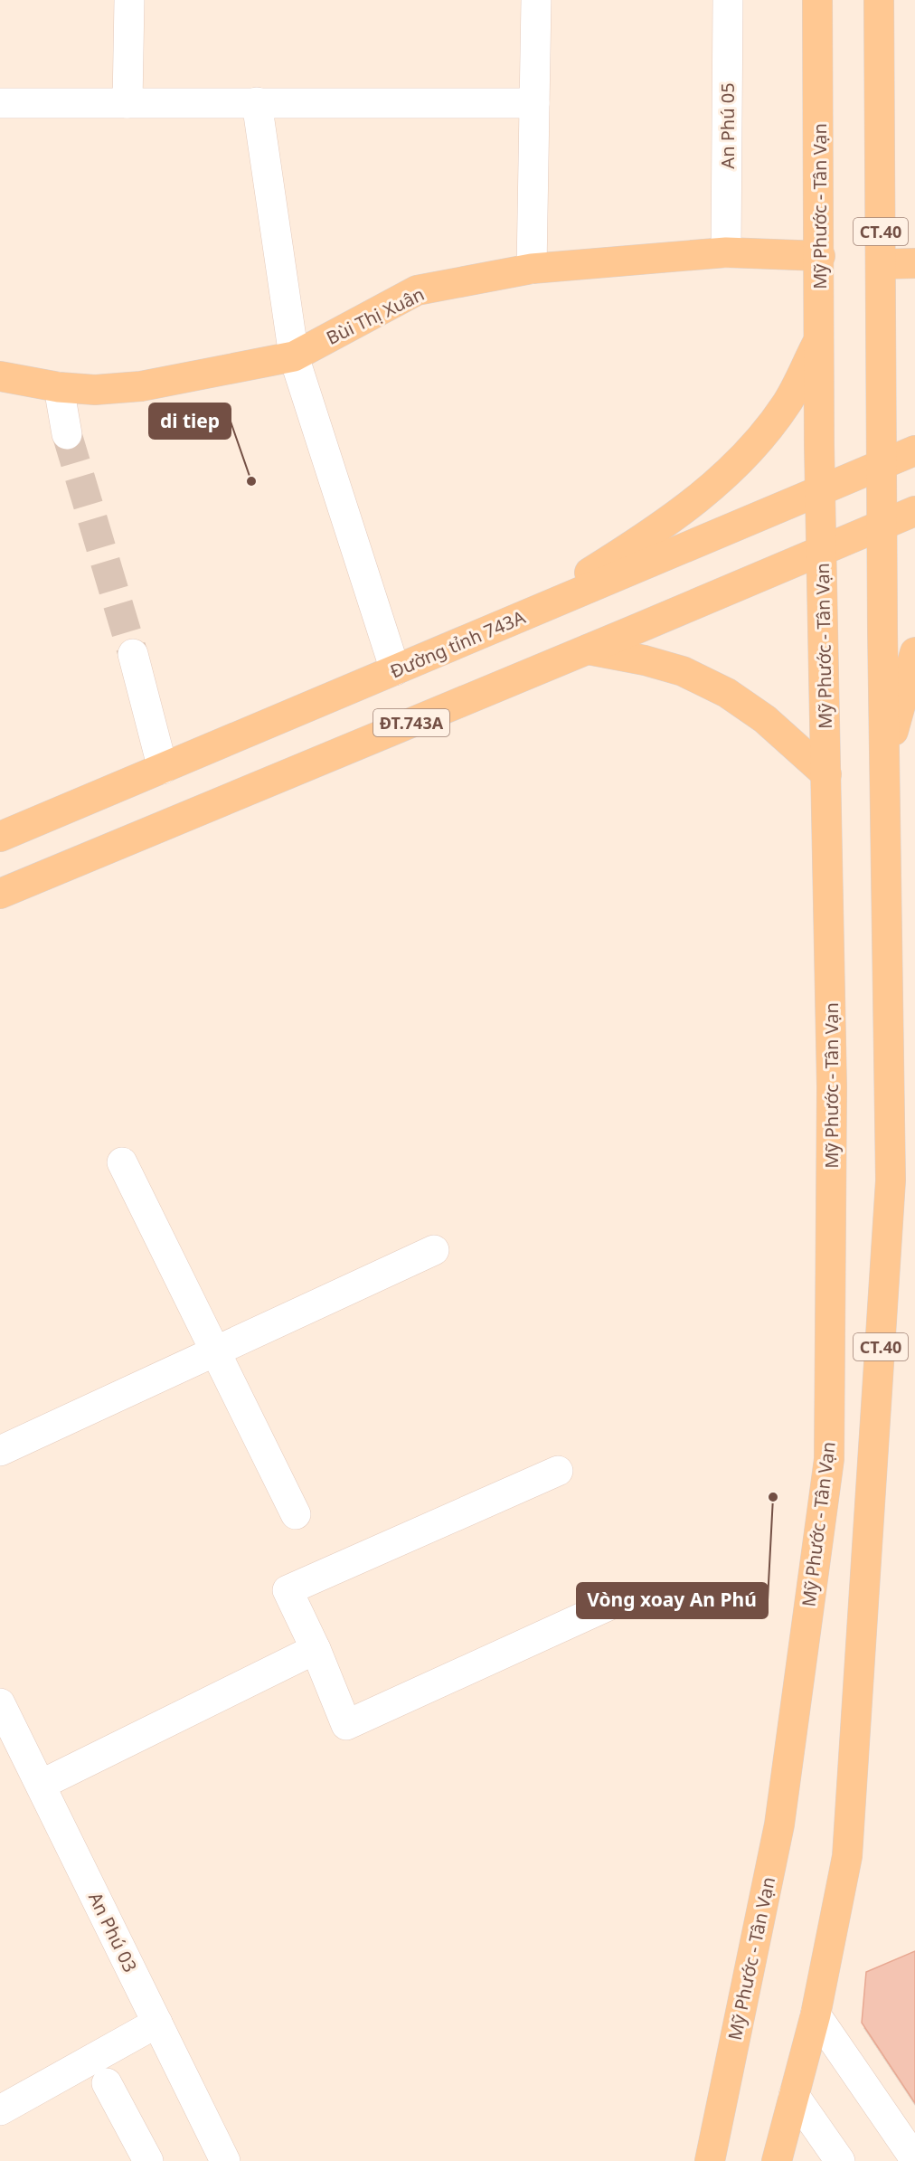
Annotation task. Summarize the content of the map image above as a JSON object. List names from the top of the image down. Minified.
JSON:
{"streets":{"main road":["Mỹ Phước - Tân Vạn","CT.40","Bùi Thị Xuân","Đường tỉnh 743A","ĐT.743A"],"street":["An Phú 05","An Phú 03"]},"crossings":[["An Phú 05","Bùi Thị Xuân"],["Mỹ Phước - Tân Vạn","Bùi Thị Xuân"],["Mỹ Phước - Tân Vạn","Đường tỉnh 743A"],["Mỹ Phước - Tân Vạn","ĐT.743A"],["CT.40","Đường tỉnh 743A"],["CT.40","ĐT.743A"]],"places":["di tiep","Vòng xoay An Phú"]}
